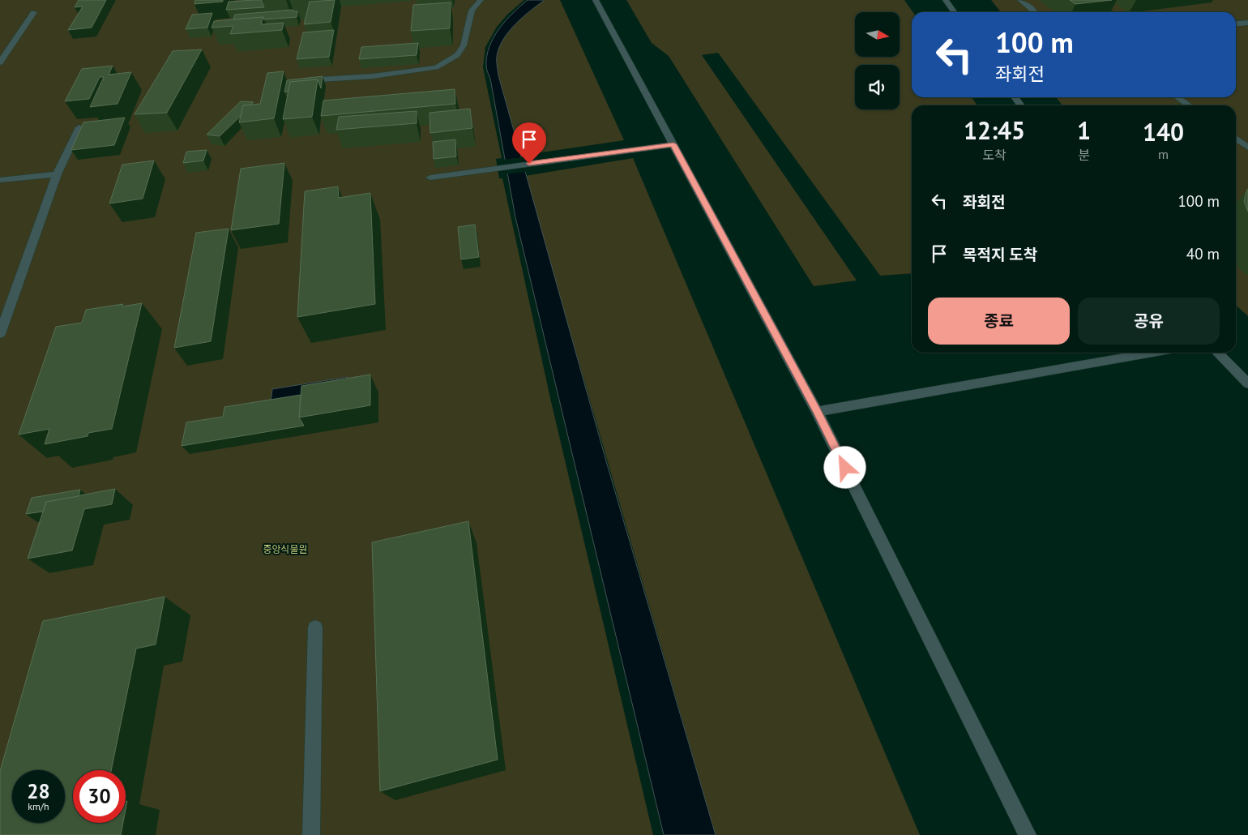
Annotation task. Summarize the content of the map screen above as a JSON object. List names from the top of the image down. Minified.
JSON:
{"parks":["중앙식물원"],"north":"right","page":{"turn":["100 m","좌회전"],"eta":["12:45","도착","1","분","140","m"],"list":[{"name":"좌회전","value":"100 m"},{"name":"목적지 도착","value":"40 m"}],"buttons":["종료","공유"],"speed":"28 km/h","limit":"30"}}
